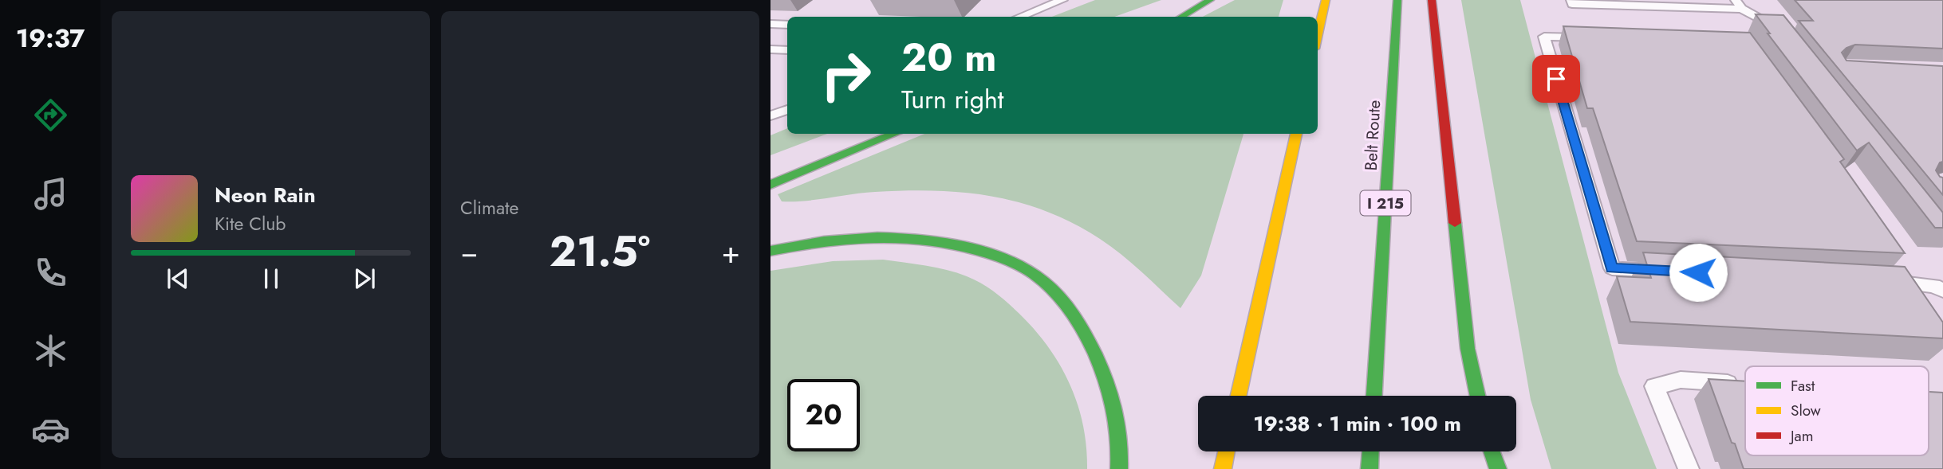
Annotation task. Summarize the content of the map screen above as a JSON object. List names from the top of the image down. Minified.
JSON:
{"streets":{"highway":["Belt Route","I 215"]},"legend":["Fast","Slow","Jam"],"page":{"tabs":"19:37","tile":"Climate","turn":["20 m","Turn right"],"song":["Neon Rain","Kite Club"],"heat":["−","21.5°","+"],"limit":"20","trip":"19:38 · 1 min · 100 m"}}
